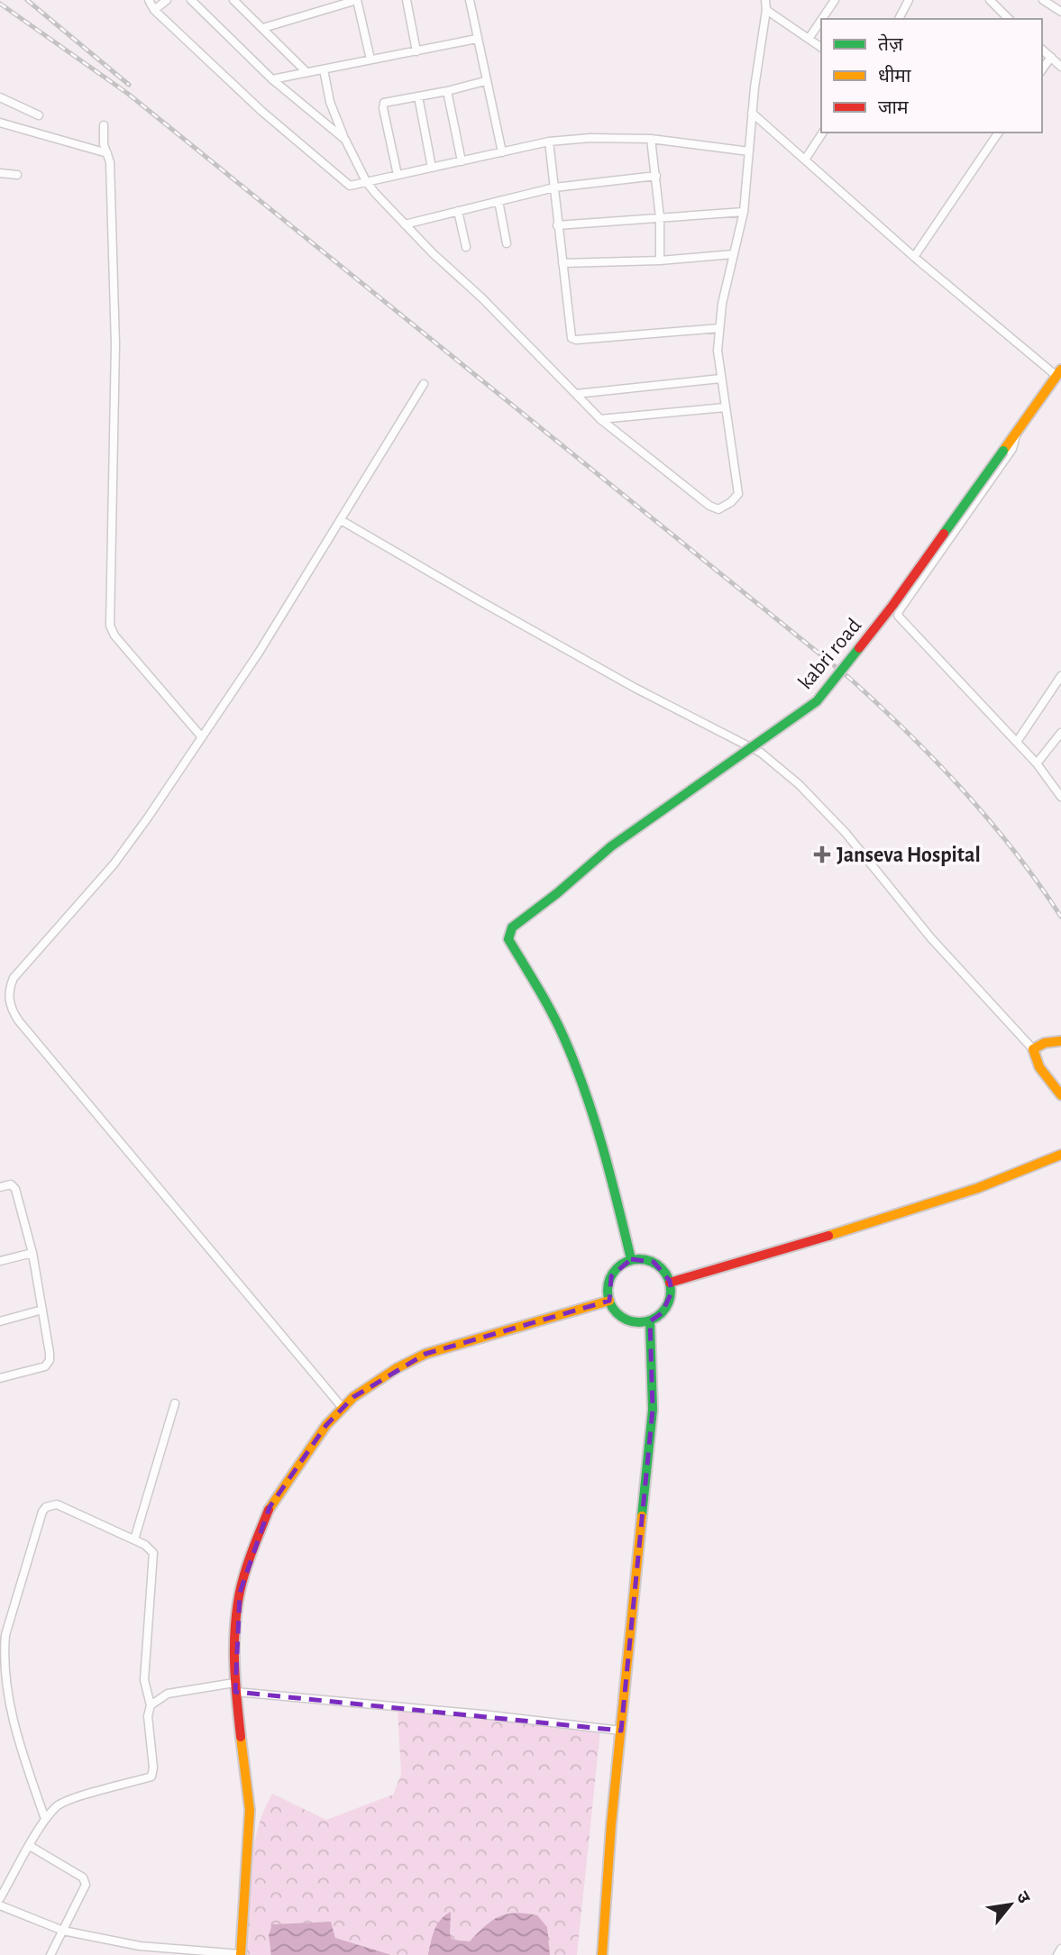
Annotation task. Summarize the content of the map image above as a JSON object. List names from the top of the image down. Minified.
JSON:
{"streets":{"street":["kabri road"]},"places":{"health":["Janseva Hospital"]},"legend":["तेज़","धीमा","जाम"],"north":"top right"}
